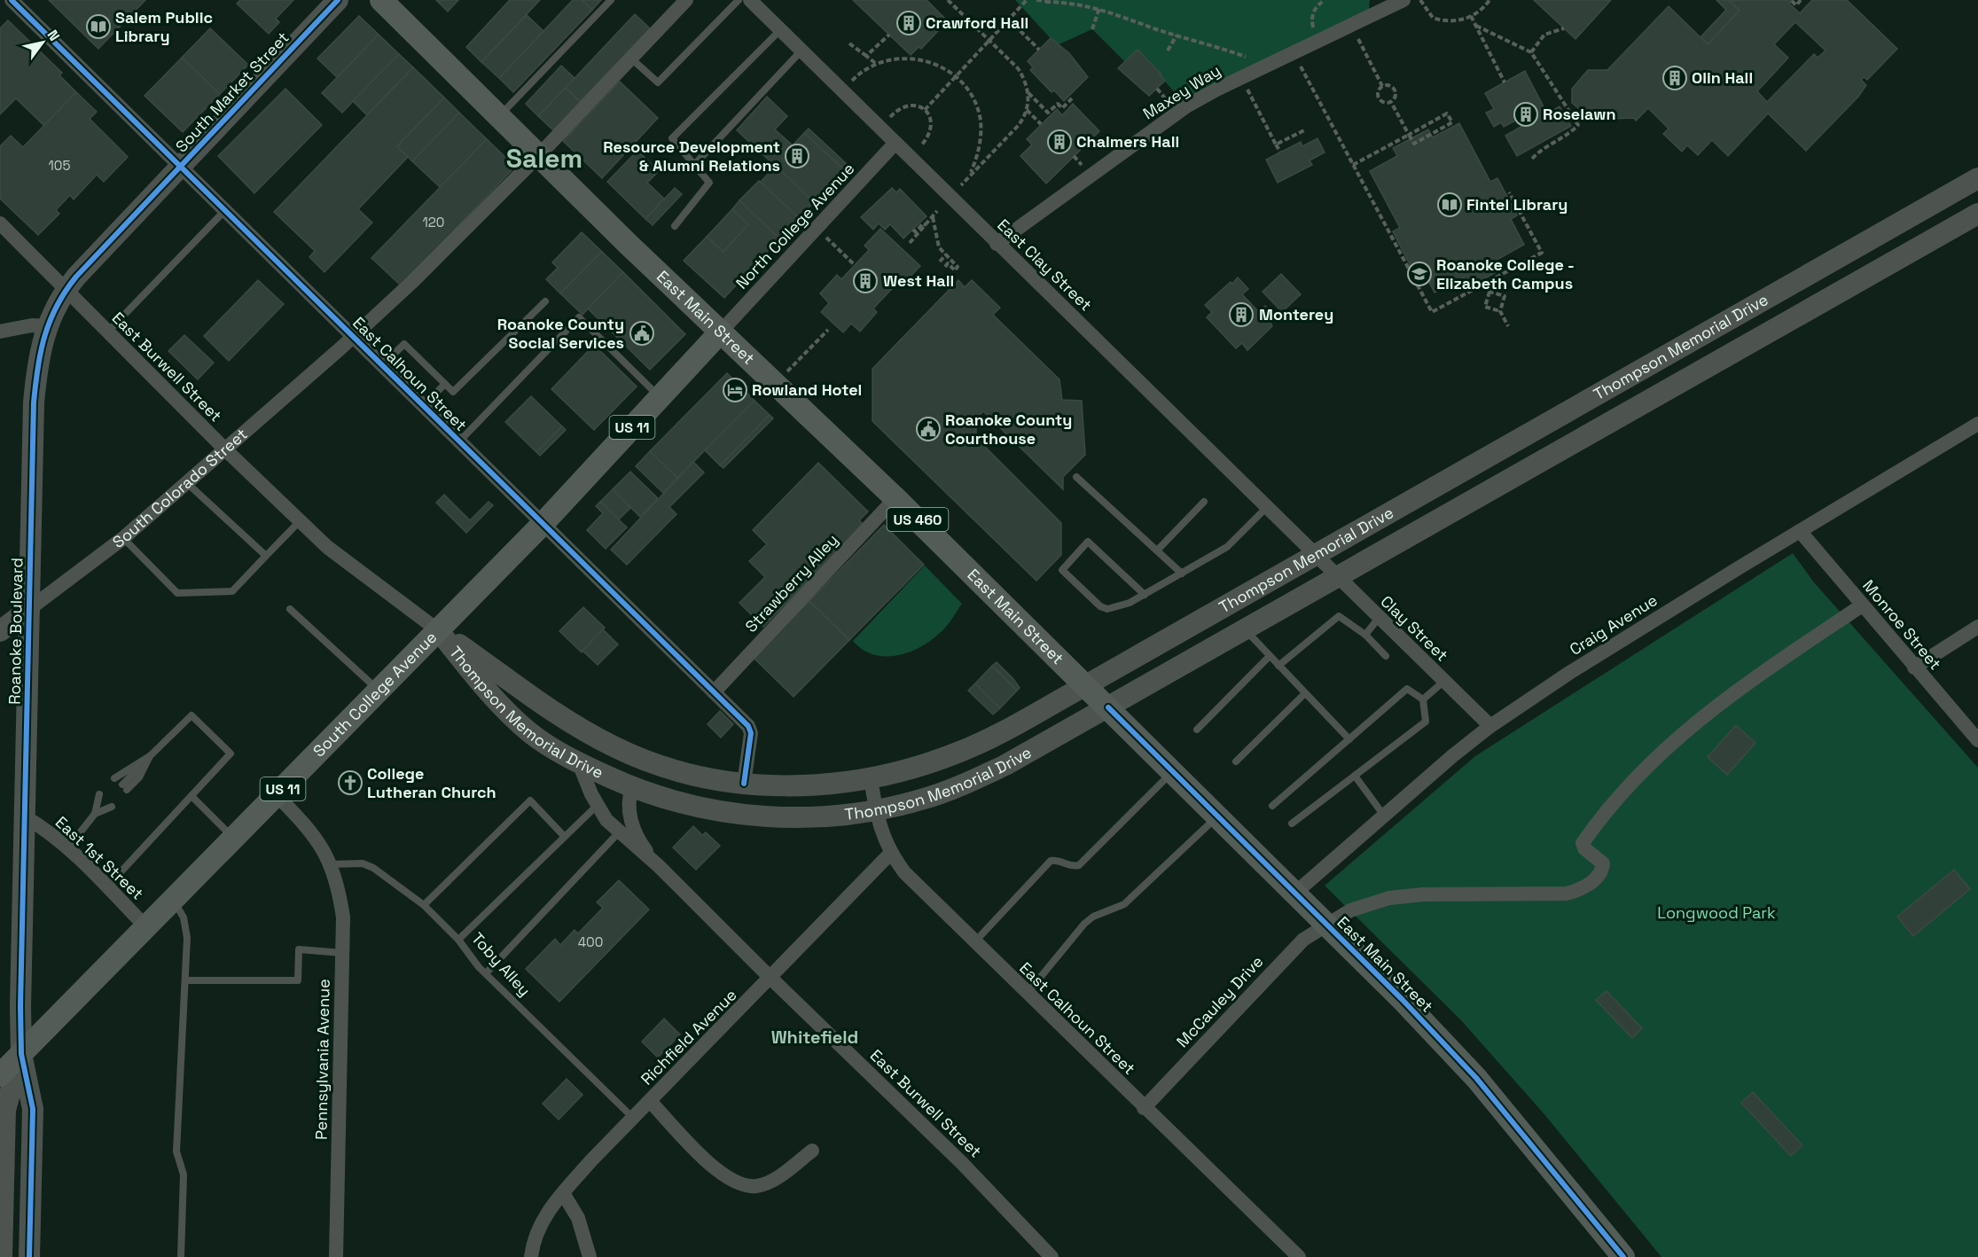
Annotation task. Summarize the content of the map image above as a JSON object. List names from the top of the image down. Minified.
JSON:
{"streets":{"main road":["South Market Street","East Main Street","Thompson Memorial Drive","US 11","South Colorado Street","US 460","Roanoke Boulevard","South College Avenue"],"street":["Maxey Way","North College Avenue","East Clay Street","East Burwell Street","East Calhoun Street","Strawberry Alley","Craig Avenue","Monroe Street","Clay Street","East 1st Street","McCauley Drive","Richfield Avenue","Pennsylvania Avenue"],"lane":["Toby Alley"]},"crossings":[["South Market Street","East Burwell Street"],["South Market Street","East Calhoun Street"],["South Market Street","Roanoke Boulevard"],["Maxey Way","East Clay Street"],["North College Avenue","East Clay Street"],["North College Avenue","East Main Street"],["North College Avenue","South College Avenue"],["East Clay Street","Thompson Memorial Drive"],["East Clay Street","Clay Street"],["East Main Street","Thompson Memorial Drive"],["East Main Street","South Colorado Street"],["East Main Street","Strawberry Alley"],["East Main Street","Craig Avenue"],["East Main Street","South College Avenue"],["East Main Street","McCauley Drive"],["Thompson Memorial Drive","East Burwell Street"],["Thompson Memorial Drive","East Calhoun Street"],["Thompson Memorial Drive","Clay Street"],["Thompson Memorial Drive","South College Avenue"],["East Burwell Street","South Colorado Street"],["East Burwell Street","South College Avenue"],["East Burwell Street","Richfield Avenue"],["East Calhoun Street","South Colorado Street"],["East Calhoun Street","Strawberry Alley"],["East Calhoun Street","South College Avenue"],["East Calhoun Street","McCauley Drive"],["East Calhoun Street","Richfield Avenue"],["South Colorado Street","Roanoke Boulevard"],["Craig Avenue","Monroe Street"],["Craig Avenue","Clay Street"],["Monroe Street","McCauley Drive"],["Roanoke Boulevard","South College Avenue"],["Roanoke Boulevard","East 1st Street"],["South College Avenue","East 1st Street"],["South College Avenue","Pennsylvania Avenue"],["Toby Alley","Richfield Avenue"],["Toby Alley","Pennsylvania Avenue"]],"districts":["Salem","Whitefield"],"parks":["Longwood Park"],"places":{"building":["Crawford Hall","Olin Hall","Roselawn","Chalmers Hall","Resource Development & Alumni Relations","West Hall","Monterey"],"library":["Salem Public Library","Fintel Library"],"school or university":["Roanoke College - Elizabeth Campus"],"public building":["Roanoke County Social Services","Roanoke County Courthouse"],"hotel":["Rowland Hotel"],"church":["College Lutheran Church"]},"house_numbers":["105","120","400"],"north":"top right"}
